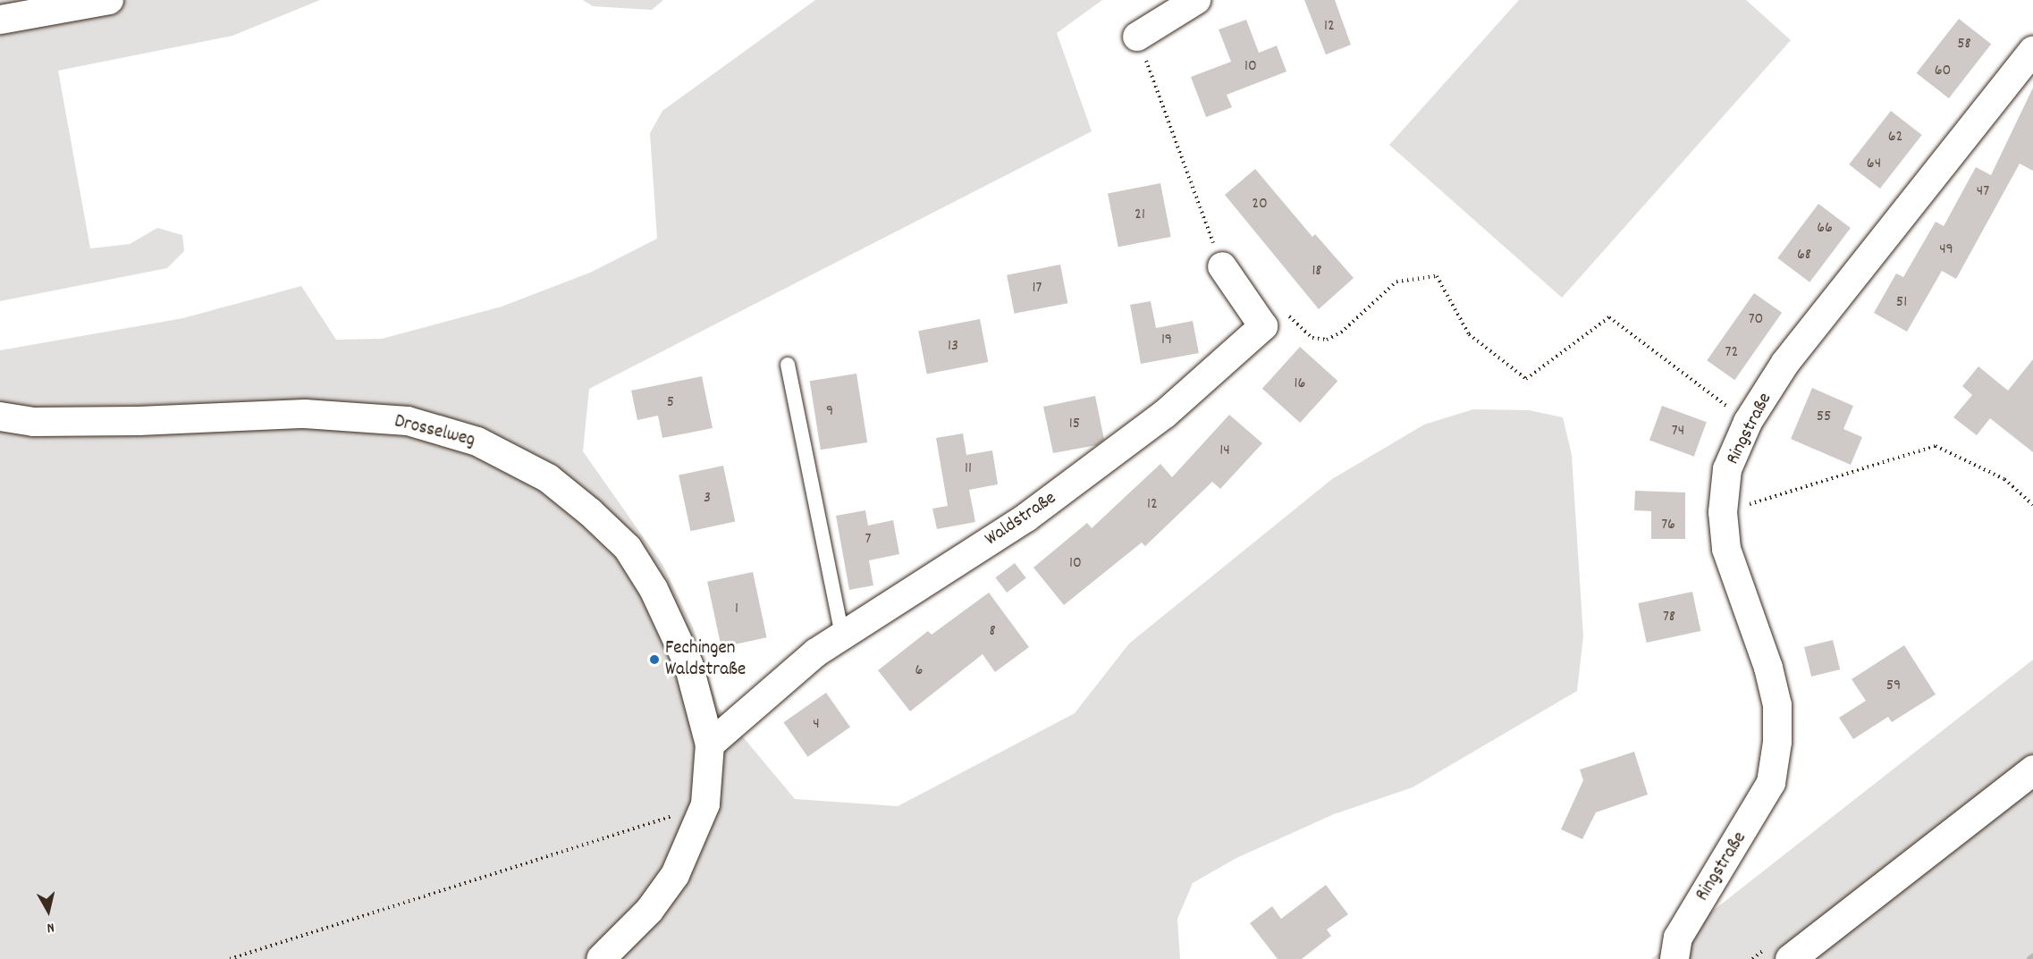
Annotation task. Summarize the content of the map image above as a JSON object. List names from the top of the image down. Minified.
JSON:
{"streets":{"street":["Ringstraße","Drosselweg","Waldstraße"]},"crossings":[["Drosselweg","Waldstraße"]],"places":["Fechingen Waldstraße"],"house_numbers":["12","58","10","60","62","64","47","20","21","66","49","68","18","17","51","70","19","13","72","16","5","9","55","15","74","14","11","3","12","76","7","10","1","78","8","6","59","4"],"north":"bottom"}
